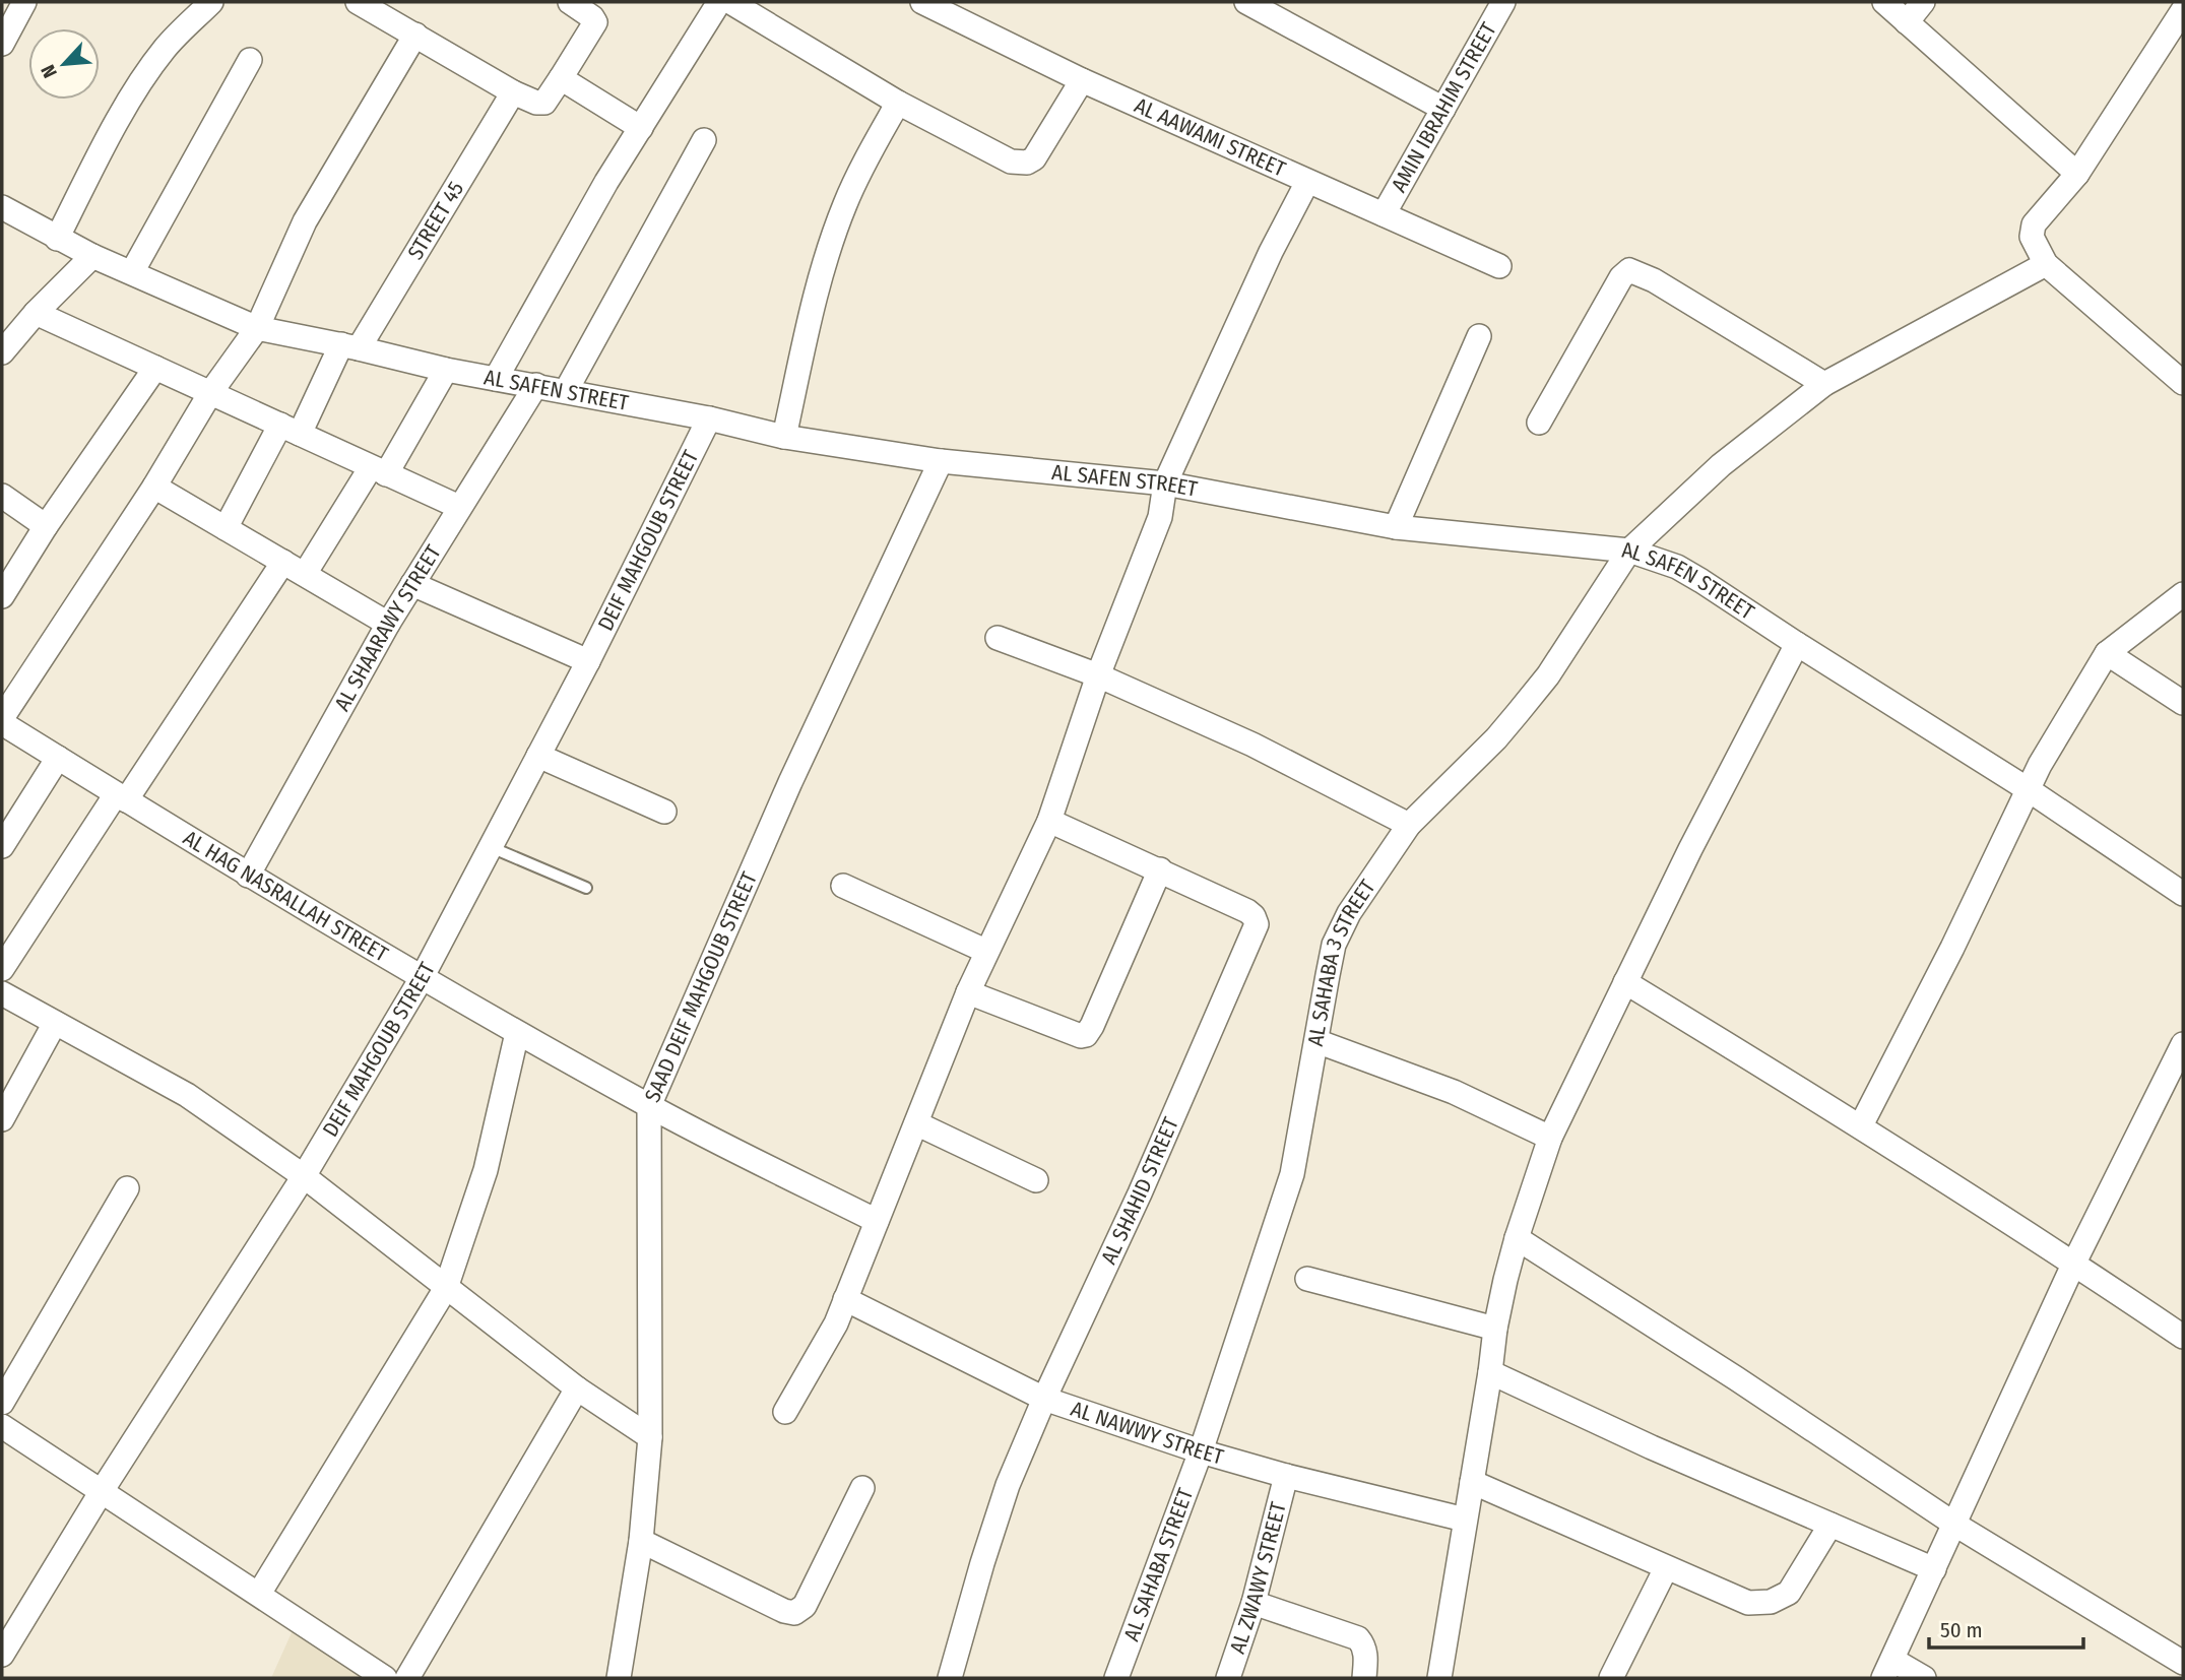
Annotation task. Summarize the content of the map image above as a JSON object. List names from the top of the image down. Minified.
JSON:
{"streets":{"street":["AMIN IBRAHIM STREET","AL AAWAMI STREET","STREET 45","AL SAFEN STREET","DEIF MAHGOUB STREET","AL SHAARAWY STREET","AL HAG NASRALLAH STREET","AL SAHABA 3 STREET","SAAD DEIF MAHGOUB STREET","AL SHAHID STREET","AL NAWWY STREET","AL SAHABA STREET","AL ZWAWY STREET"]},"crossings":[["AMIN IBRAHIM STREET","AL AAWAMI STREET"],["STREET 45","AL SAFEN STREET"],["AL SAFEN STREET","DEIF MAHGOUB STREET"],["AL SAFEN STREET","AL SHAARAWY STREET"],["AL SAFEN STREET","AL SAHABA 3 STREET"],["AL SAFEN STREET","SAAD DEIF MAHGOUB STREET"],["DEIF MAHGOUB STREET","AL HAG NASRALLAH STREET"],["AL SHAARAWY STREET","AL HAG NASRALLAH STREET"],["AL HAG NASRALLAH STREET","SAAD DEIF MAHGOUB STREET"],["AL SAHABA 3 STREET","AL NAWWY STREET"],["AL SAHABA 3 STREET","AL SAHABA STREET"],["AL SHAHID STREET","AL NAWWY STREET"],["AL NAWWY STREET","AL SAHABA STREET"],["AL NAWWY STREET","AL ZWAWY STREET"]],"scale_bar":"50 m","north":"bottom left"}
